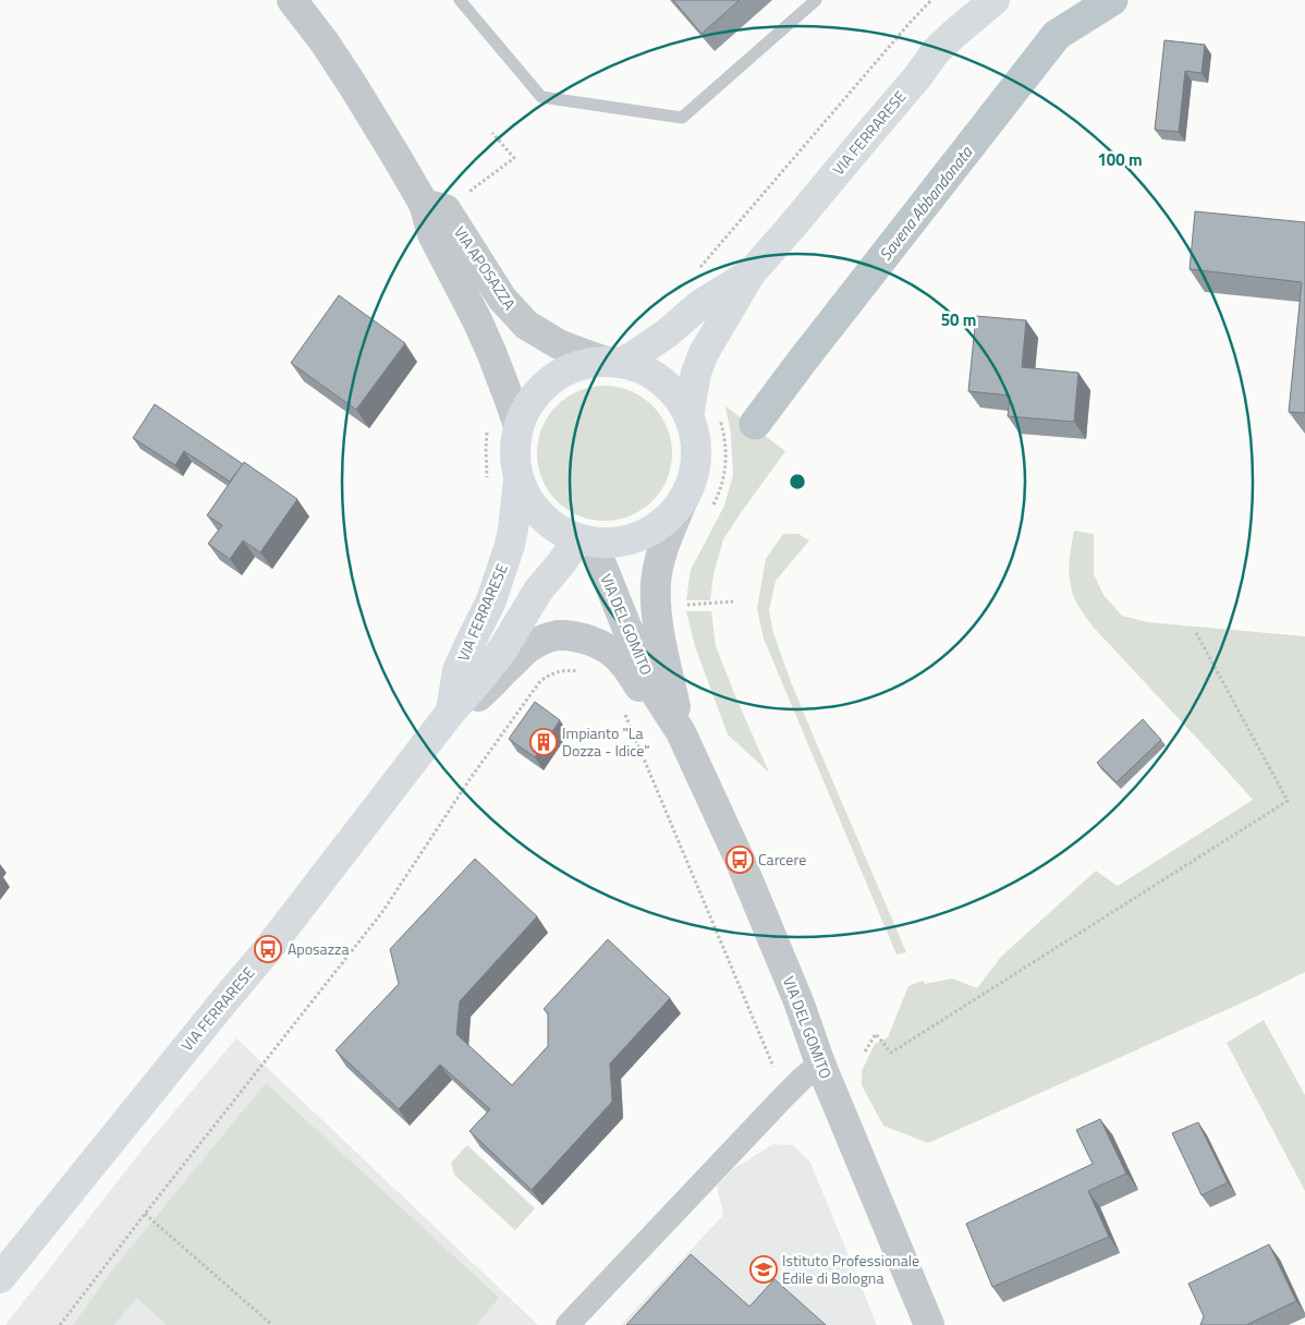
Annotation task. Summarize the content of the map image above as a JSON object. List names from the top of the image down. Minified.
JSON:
{"streets":{"main road":["VIA FERRARESE"],"street":["VIA APOSAZZA","VIA DEL GOMITO"]},"crossings":[["VIA FERRARESE","VIA APOSAZZA"],["VIA FERRARESE","VIA DEL GOMITO"],["VIA APOSAZZA","VIA DEL GOMITO"]],"water":["Savena Abbandonata"],"places":{"building":["Impianto \"La Dozza - Idice\""],"bus stop":["Carcere","Aposazza"],"school or university":["Istituto Professionale Edile di Bologna"]},"rings":["100 m","50 m"]}
